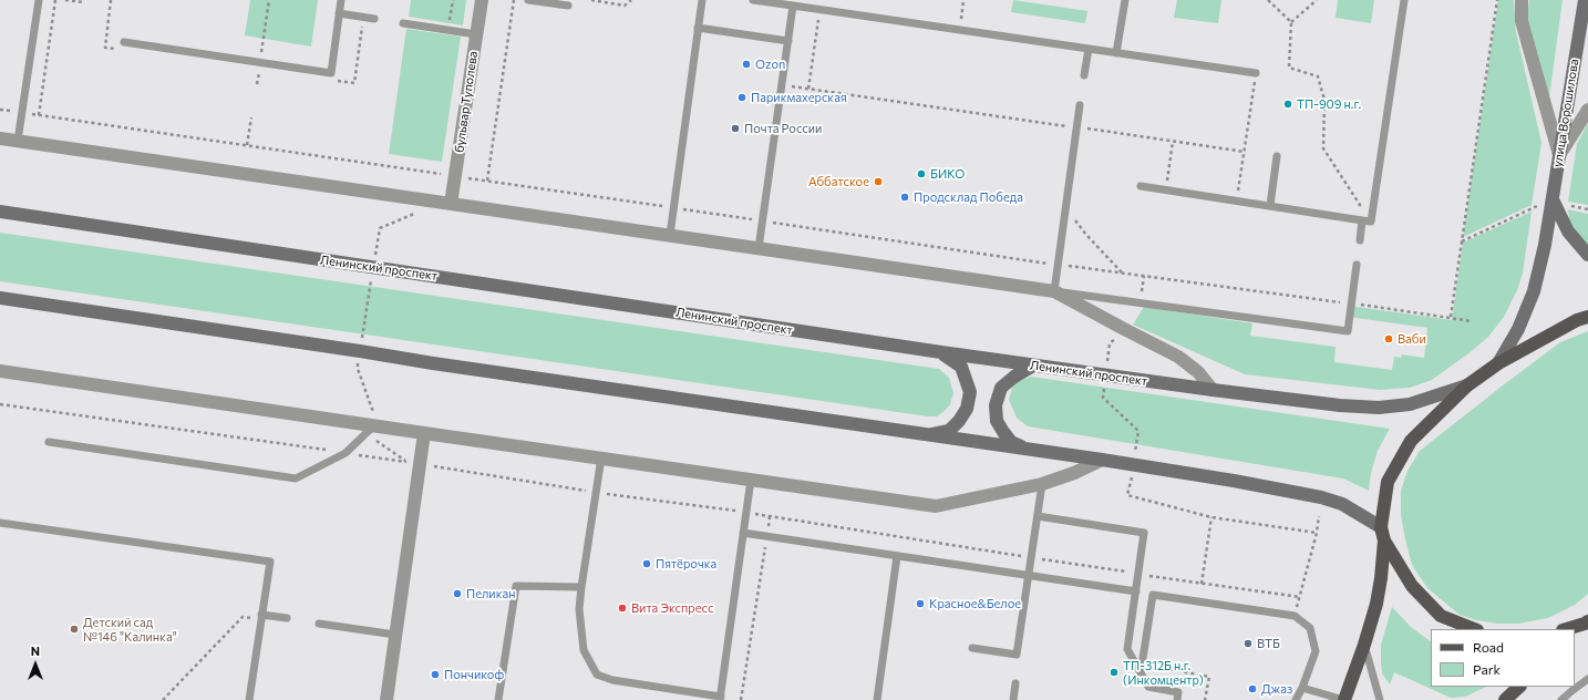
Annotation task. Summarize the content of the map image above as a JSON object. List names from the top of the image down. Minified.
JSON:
{"streets":{"main road":["улица Ворошилова","Ленинский проспект"],"street":["бульвар Туполева"]},"places":["Ozon","Парикмахерская","ТП-909 н.г.","Почта России","БИКО","Аббатское","Продсклад Победа","Ваби","Пятёрочка","Пеликан","Красное&Белое","Вита Экспресс","Детский сад №146 \"Калинка\"","ВТБ","ТП-312Б н.г. (Инкомцентр)","Пончикоф","Джаз"],"legend":["Road","Park"],"north":"top"}
